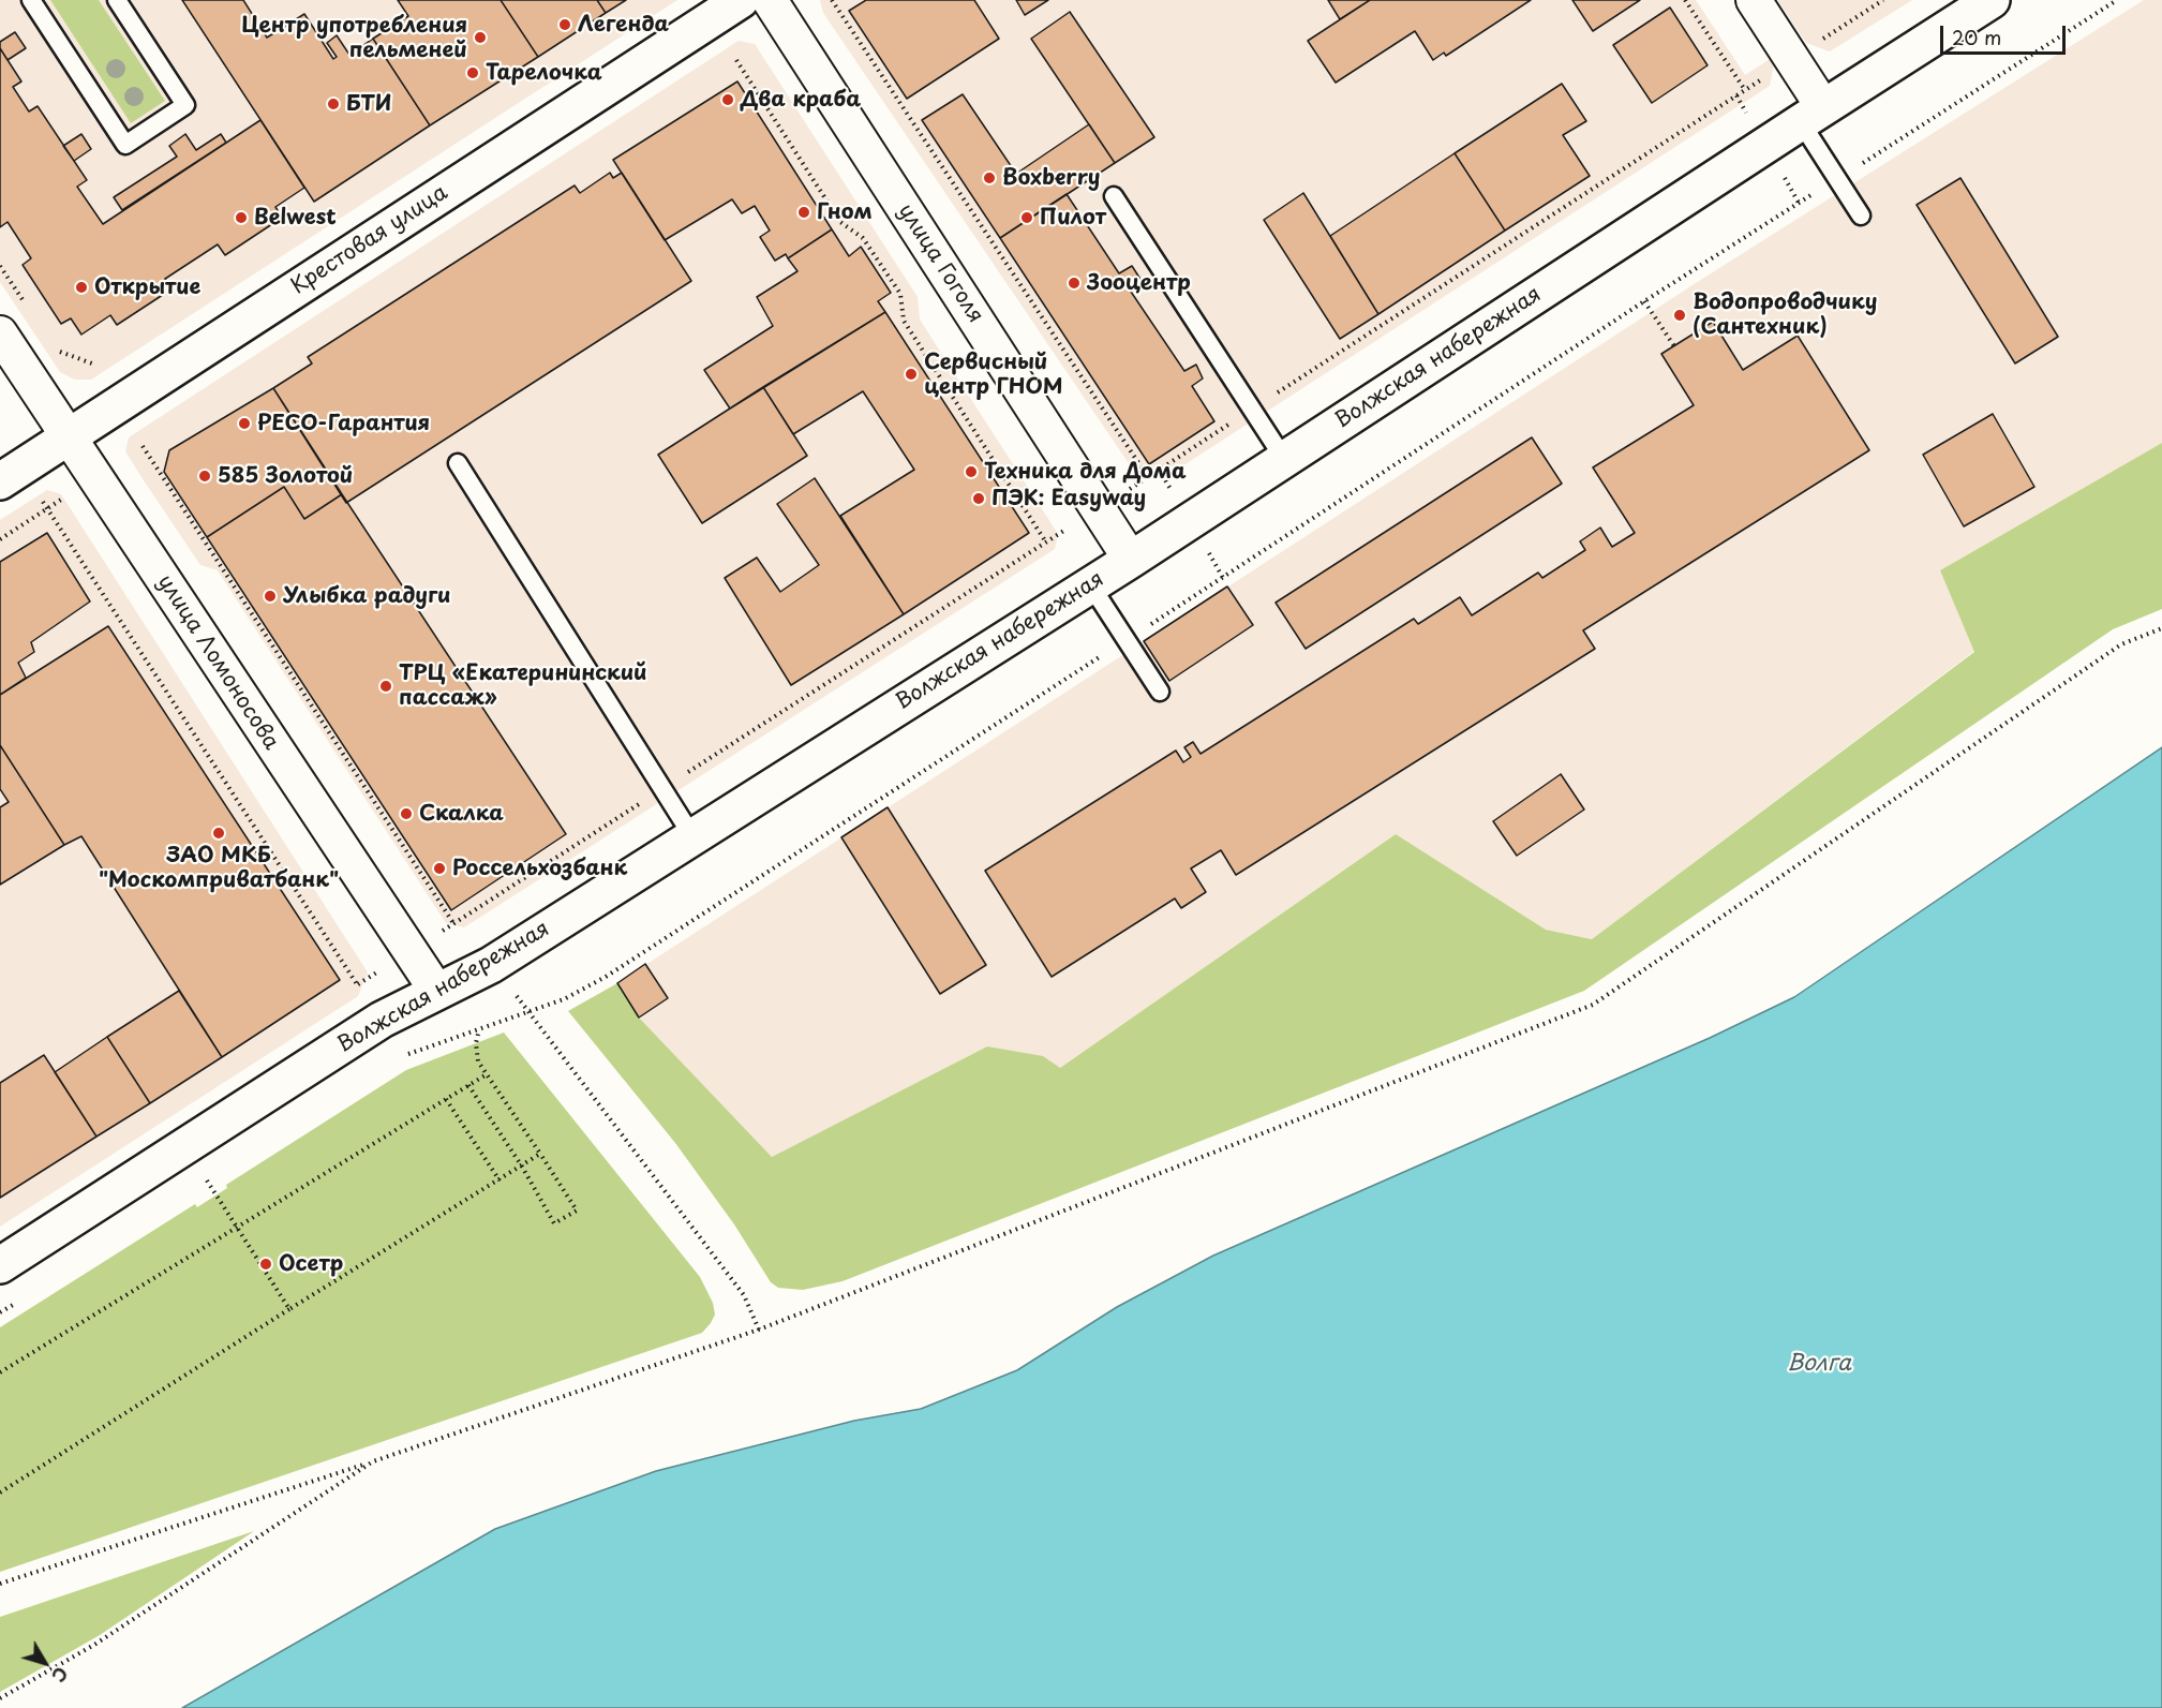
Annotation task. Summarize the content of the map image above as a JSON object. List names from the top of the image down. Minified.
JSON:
{"streets":{"street":["Крестовая улица","улица Гоголя","Волжская набережная","улица Ломоносова"]},"crossings":[["Крестовая улица","улица Ломоносова"],["улица Гоголя","Волжская набережная"],["Волжская набережная","улица Ломоносова"]],"water":["Волга"],"places":["Легенда","Центр употребления пельменей","Тарелочка","Два краба","БТИ","Boxberry","Гном","Belwest","Пилот","Зооцентр","Открытие","Водопроводчику (Сантехник)","Сервисный центр ГНОМ","РЕСО-Гарантия","Техника для Дома","585 Золотой","ПЭК: Easyway","Улыбка радуги","ТРЦ «Екатерининский пассаж»","Скалка","ЗАО МКБ \"Москомприватбанк\"","Россельхозбанк","Осетр"],"scale_bar":"20 m","north":"bottom right"}
